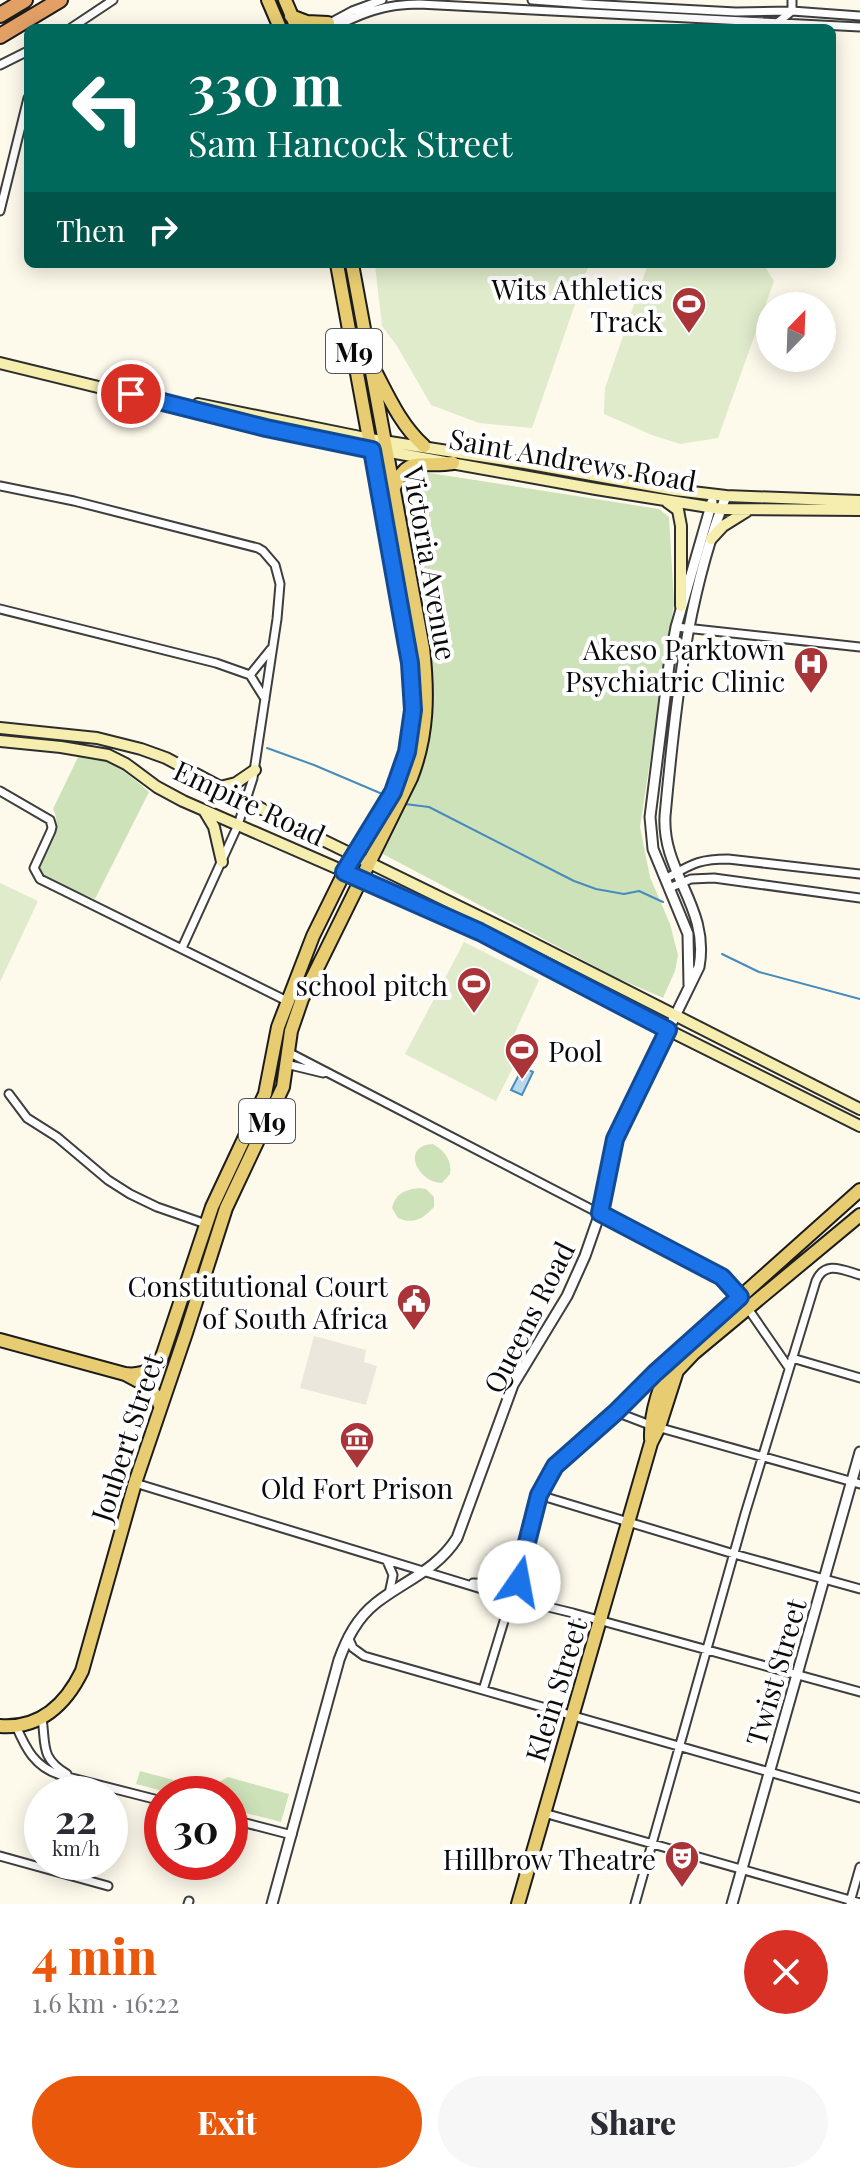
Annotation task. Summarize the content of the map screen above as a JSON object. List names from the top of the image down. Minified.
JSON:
{"streets":{"main road":["M9","Saint Andrews Road","Victoria Avenue","Empire Road","Joubert Street","Klein Street"],"street":["Queens Road","Twist Street"]},"crossings":[["Saint Andrews Road","Victoria Avenue"],["Saint Andrews Road","Queens Road"],["Victoria Avenue","Empire Road"],["Victoria Avenue","Joubert Street"],["Empire Road","Queens Road"],["Empire Road","Joubert Street"]],"places":{"sports":["Wits Athletics Track","school pitch","Pool"],"hospital":["Akeso Parktown Psychiatric Clinic"],"public building":["Constitutional Court of South Africa"],"museum":["Old Fort Prison"],"theatre":["Hillbrow Theatre"]},"north":"top right","page":{"turn":["330 m","Sam Hancock Street"],"then":"Then","speed":"22 km/h","limit":"30","heading":["4 min","1.6 km · 16:22"],"buttons":["Exit","Share"]}}
